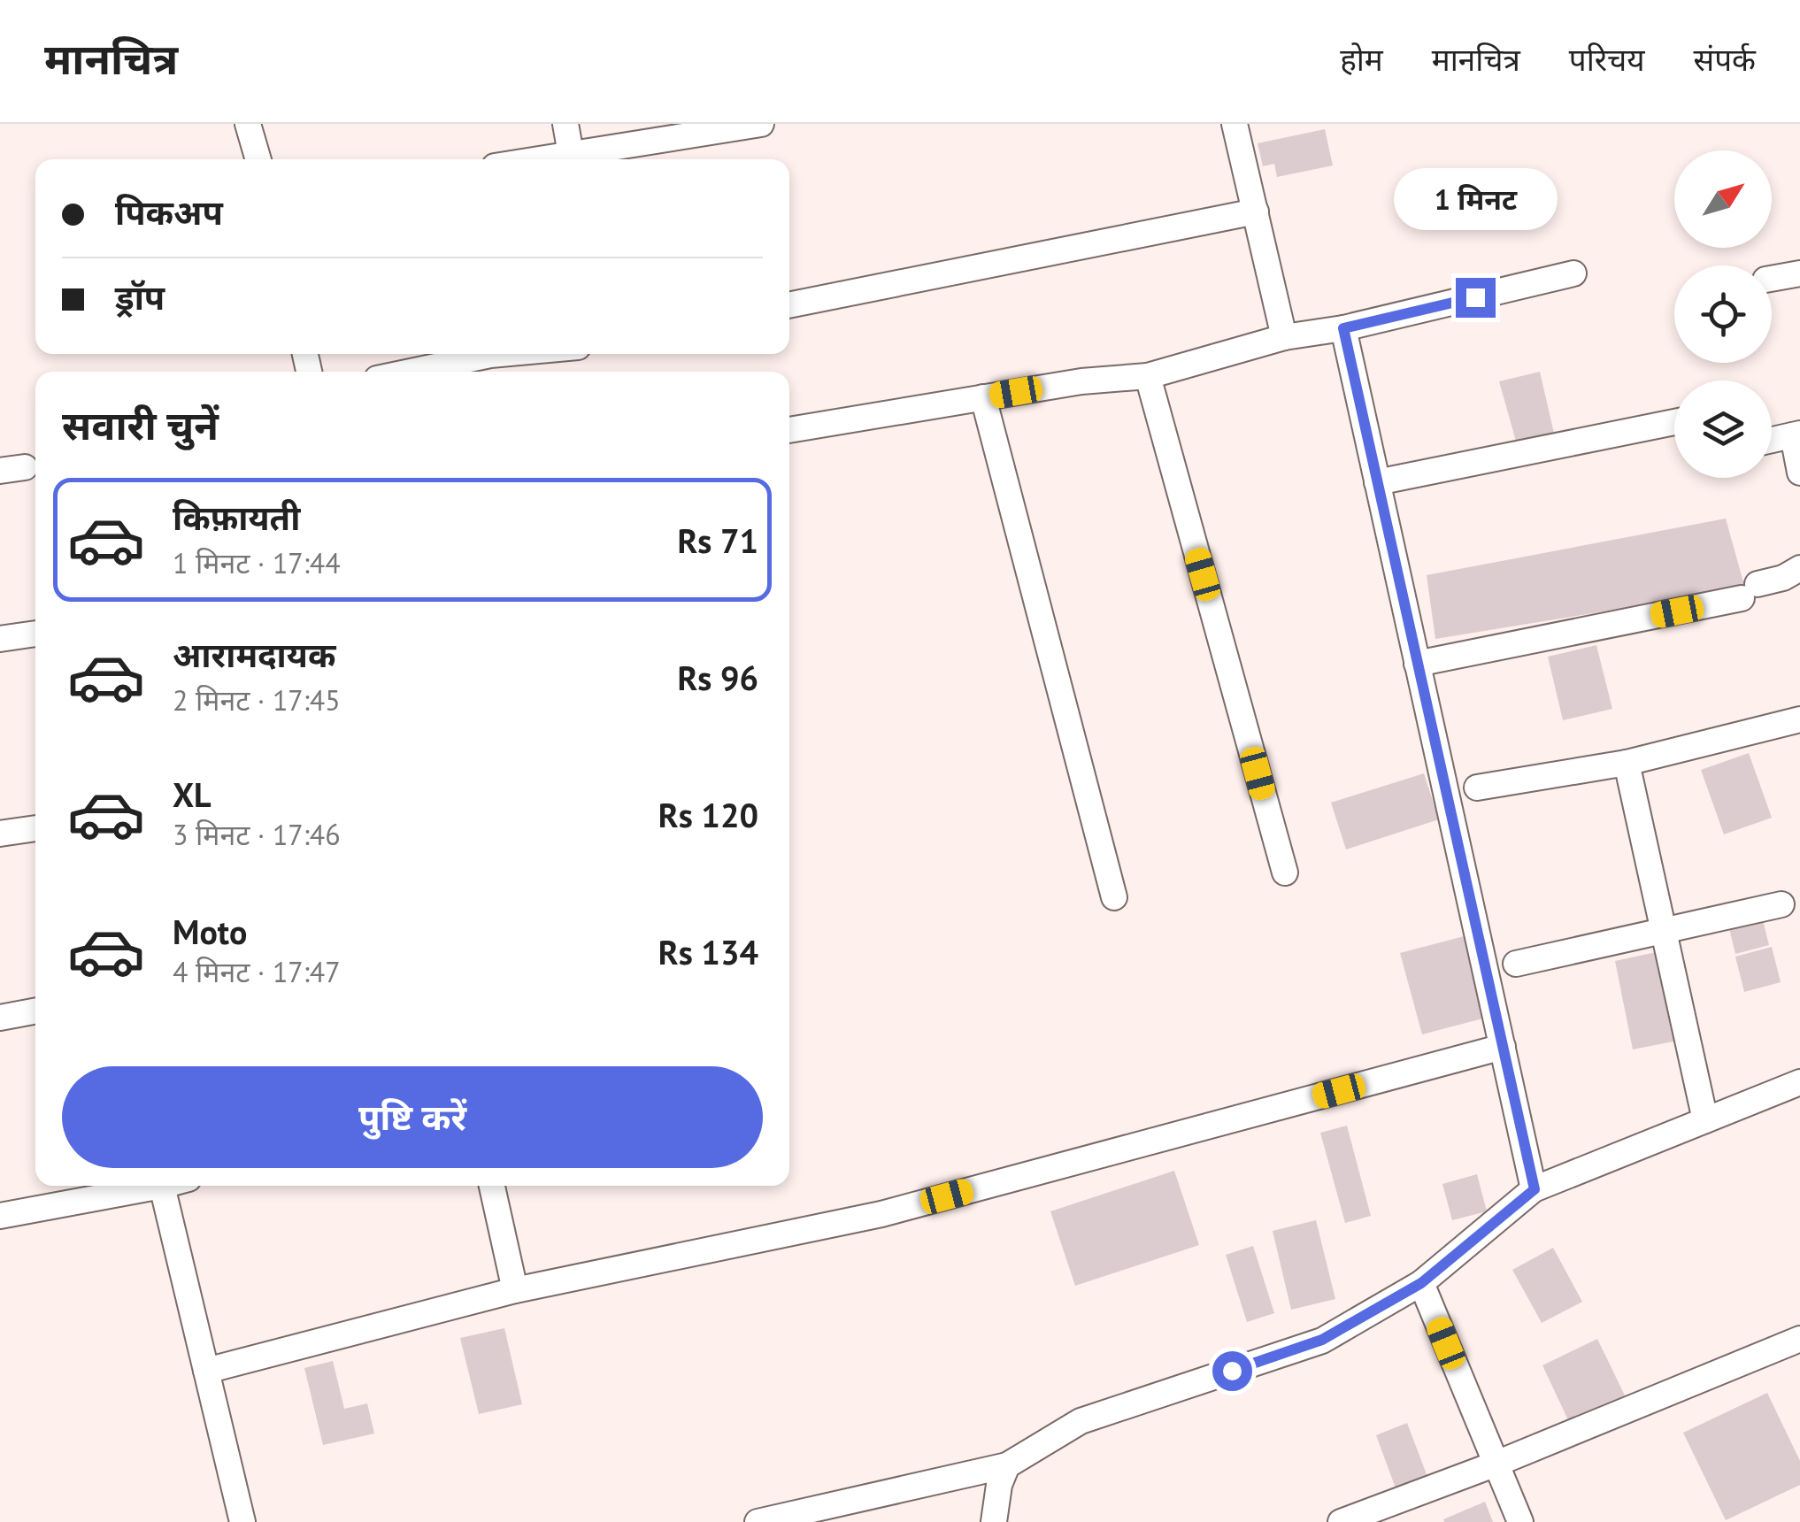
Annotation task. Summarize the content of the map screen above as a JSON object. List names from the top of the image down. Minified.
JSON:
{"north":"top right","page":{"header":"मानचित्र","nav":["होम","मानचित्र","परिचय","संपर्क"],"banner":["पिकअप","ड्रॉप"],"bubble":"1 मिनट","heading":"सवारी चुनें","list":[{"name":"किफ़ायती","note":"1 मिनट · 17:44","value":"Rs 71"},{"name":"आरामदायक","note":"2 मिनट · 17:45","value":"Rs 96"},{"name":"XL","note":"3 मिनट · 17:46","value":"Rs 120"},{"name":"Moto","note":"4 मिनट · 17:47","value":"Rs 134"}],"buttons":"पुष्टि करें"}}
